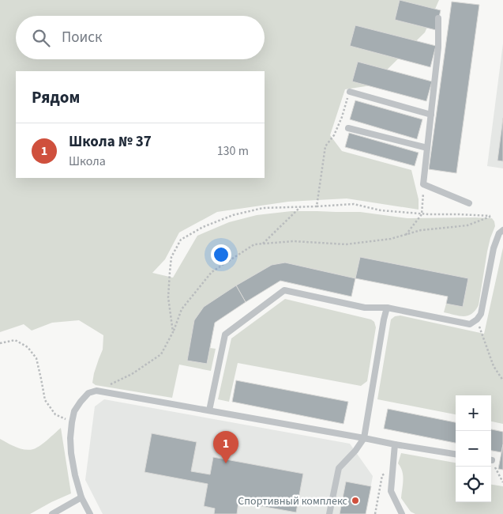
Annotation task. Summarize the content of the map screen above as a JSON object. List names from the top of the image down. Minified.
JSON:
{"places":["Спортивный комплекс"],"page":{"search":"Поиск","heading":"Рядом","list":[{"mark":"1","name":"Школа № 37","note":"Школа","value":"130 m"}],"map_buttons":["+","−"],"pins":"1"}}
